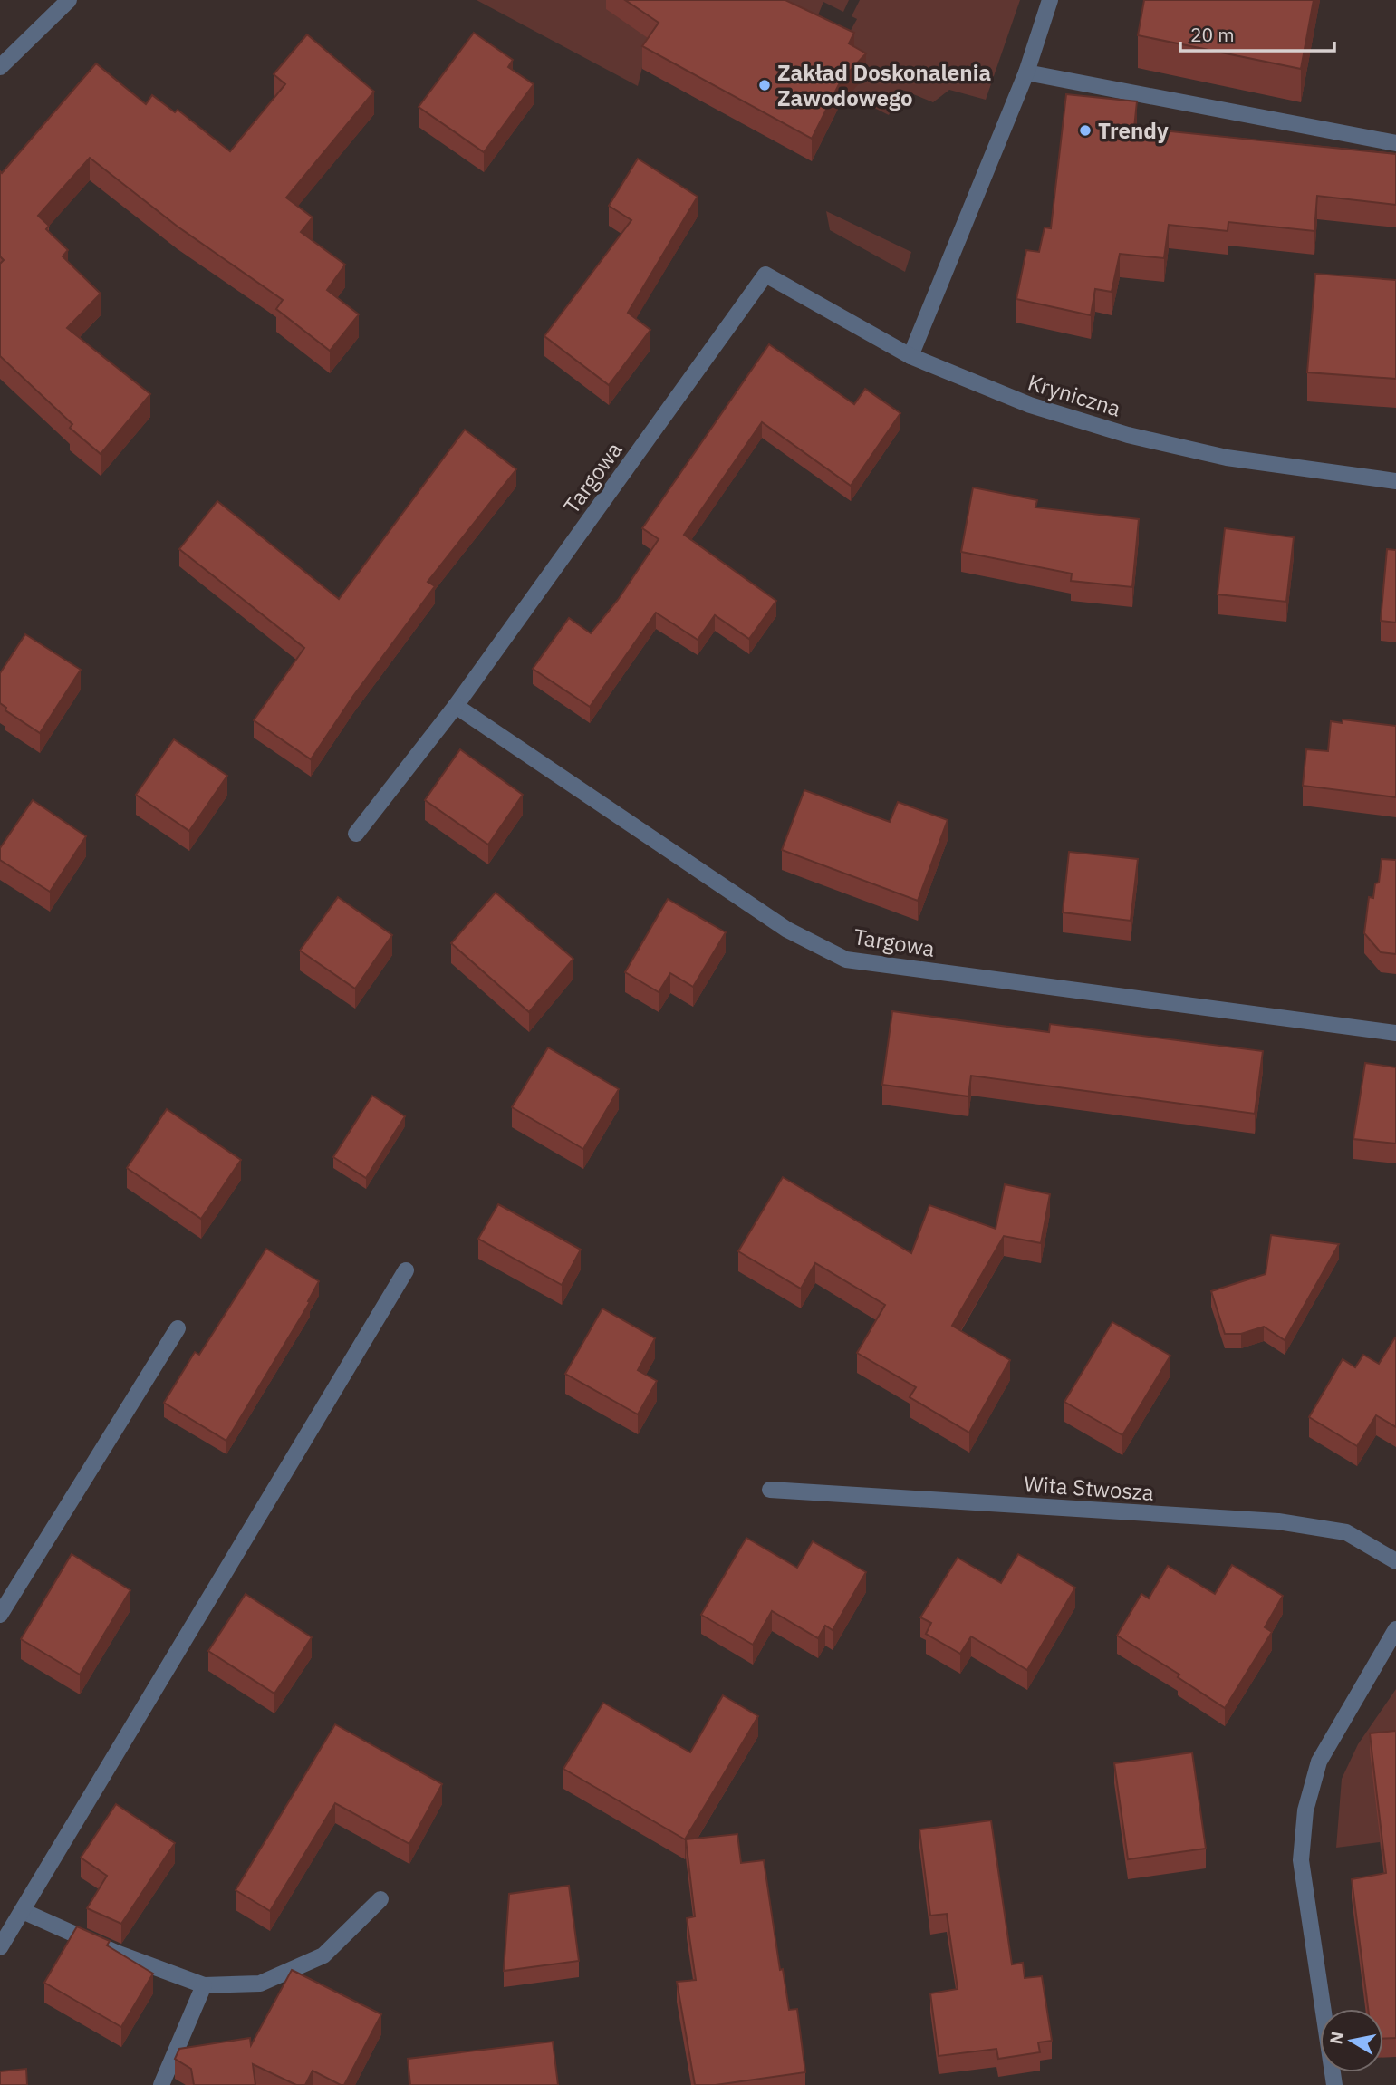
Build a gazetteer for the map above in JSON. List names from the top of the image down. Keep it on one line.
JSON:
{"streets":{"street":["Kryniczna","Targowa","Wita Stwosza"]},"crossings":[["Kryniczna","Targowa"]],"places":["Zakład Doskonalenia Zawodowego","Trendy"],"scale_bar":"20 m","north":"left"}
